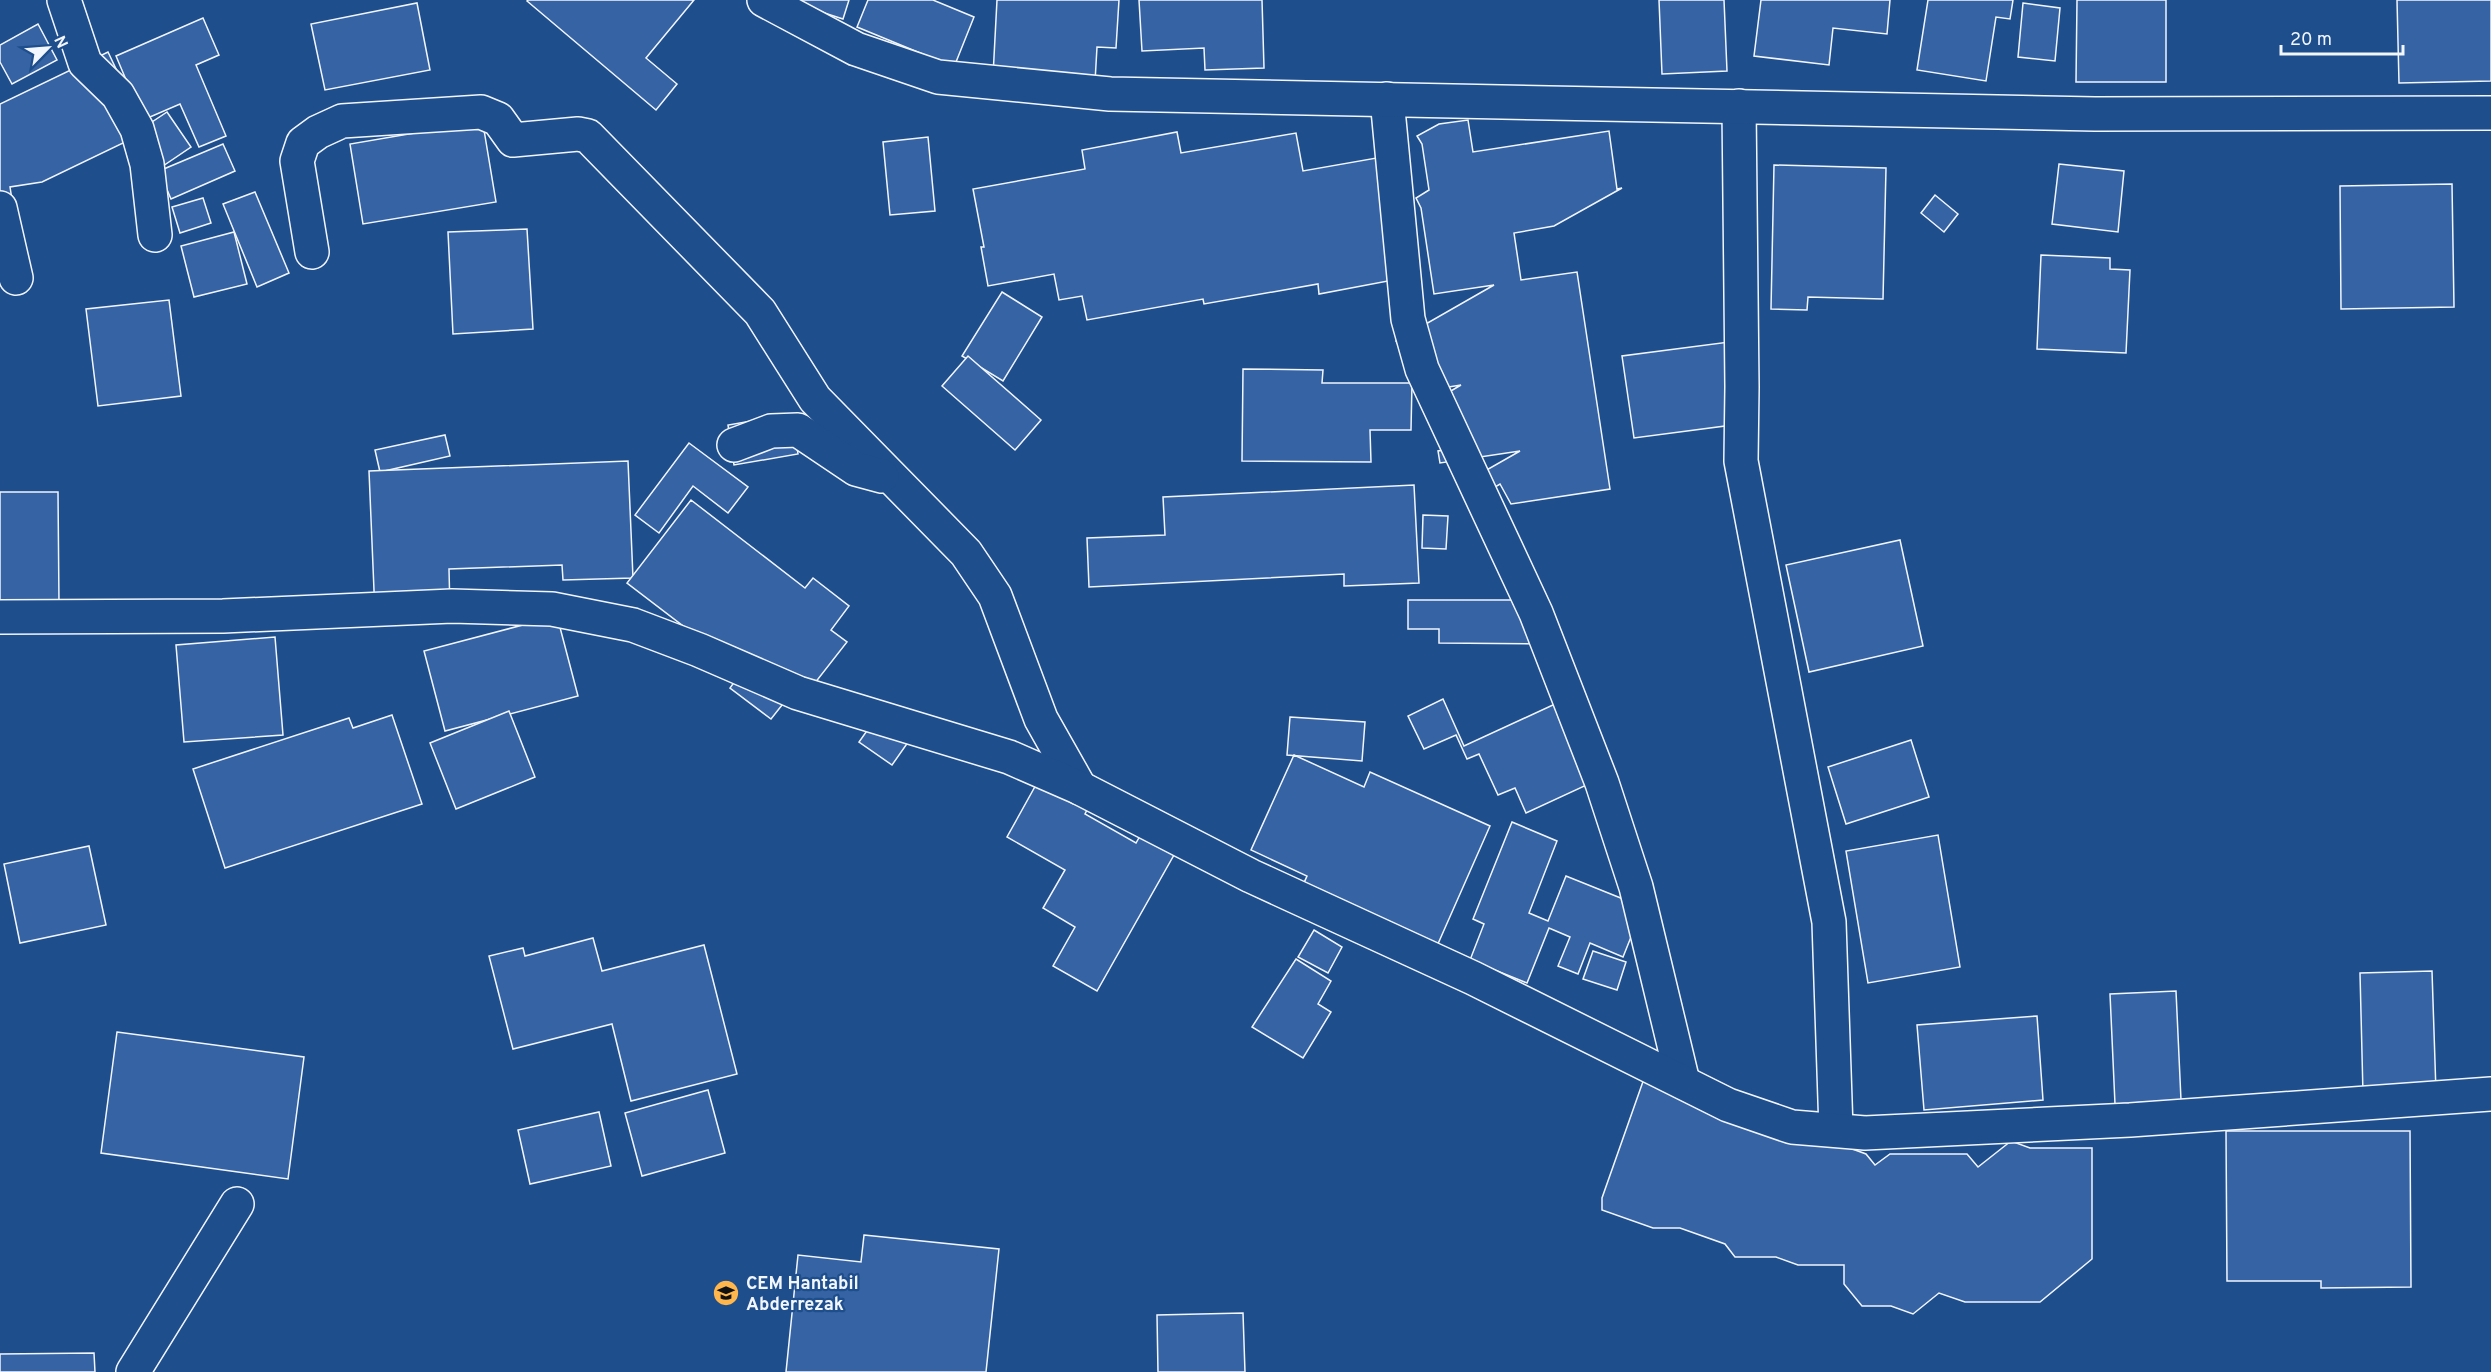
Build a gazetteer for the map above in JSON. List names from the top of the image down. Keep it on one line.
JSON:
{"places":{"school or university":["CEM Hantabil Abderrezak"]},"scale_bar":"20 m","north":"top right"}
